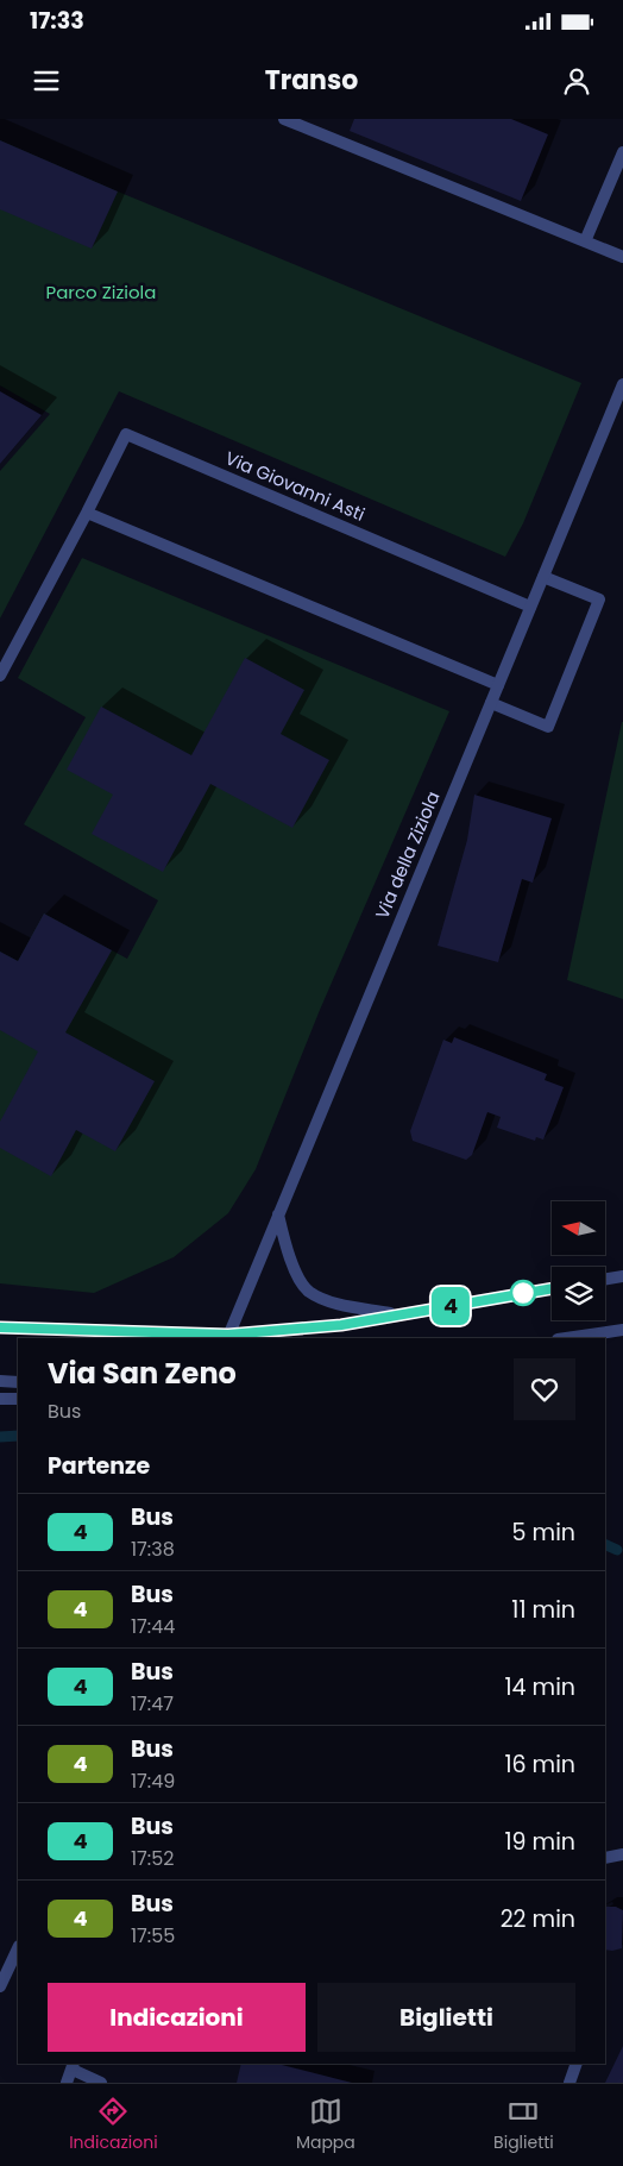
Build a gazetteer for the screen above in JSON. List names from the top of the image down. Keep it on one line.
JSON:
{"streets":{"street":["Via Giovanni Asti","Via della Ziziola"]},"crossings":[["Via Giovanni Asti","Via della Ziziola"]],"parks":["Parco Ziziola"],"lines":["bus line 4"],"north":"left","page":{"status":"17:33","header":"Transo","on_map":"4","heading":[["Via San Zeno","Bus"],"Partenze"],"list":[{"mark":"4","name":"Bus","note":"17:38","value":"5 min"},{"mark":"4","name":"Bus","note":"17:44","value":"11 min"},{"mark":"4","name":"Bus","note":"17:47","value":"14 min"},{"mark":"4","name":"Bus","note":"17:49","value":"16 min"},{"mark":"4","name":"Bus","note":"17:52","value":"19 min"},{"mark":"4","name":"Bus","note":"17:55","value":"22 min"}],"buttons":["Indicazioni","Biglietti"],"tabs":["Indicazioni","Mappa","Biglietti"]}}
